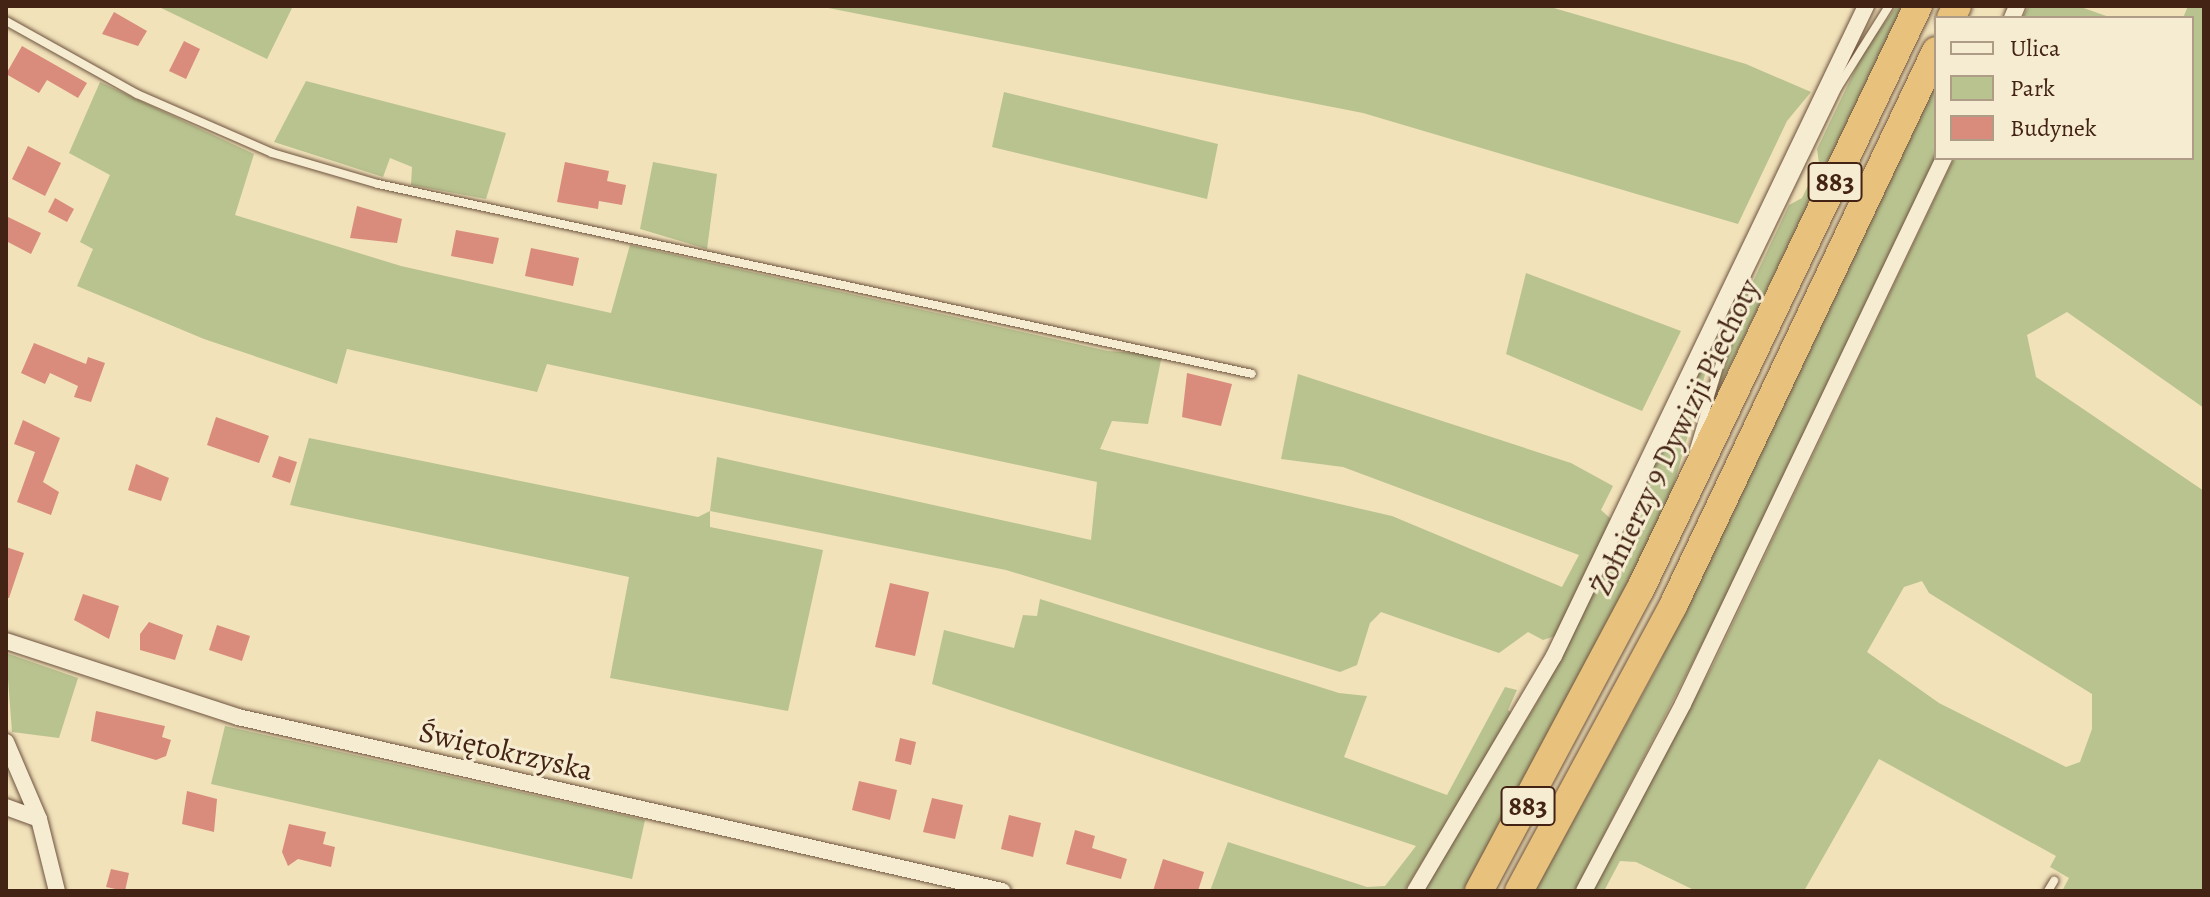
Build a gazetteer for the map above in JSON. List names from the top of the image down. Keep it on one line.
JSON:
{"streets":{"highway":["883","Żołnierzy 9 Dywizji Piechoty"],"street":["Świętokrzyska"]},"legend":["Ulica","Park","Budynek"]}
